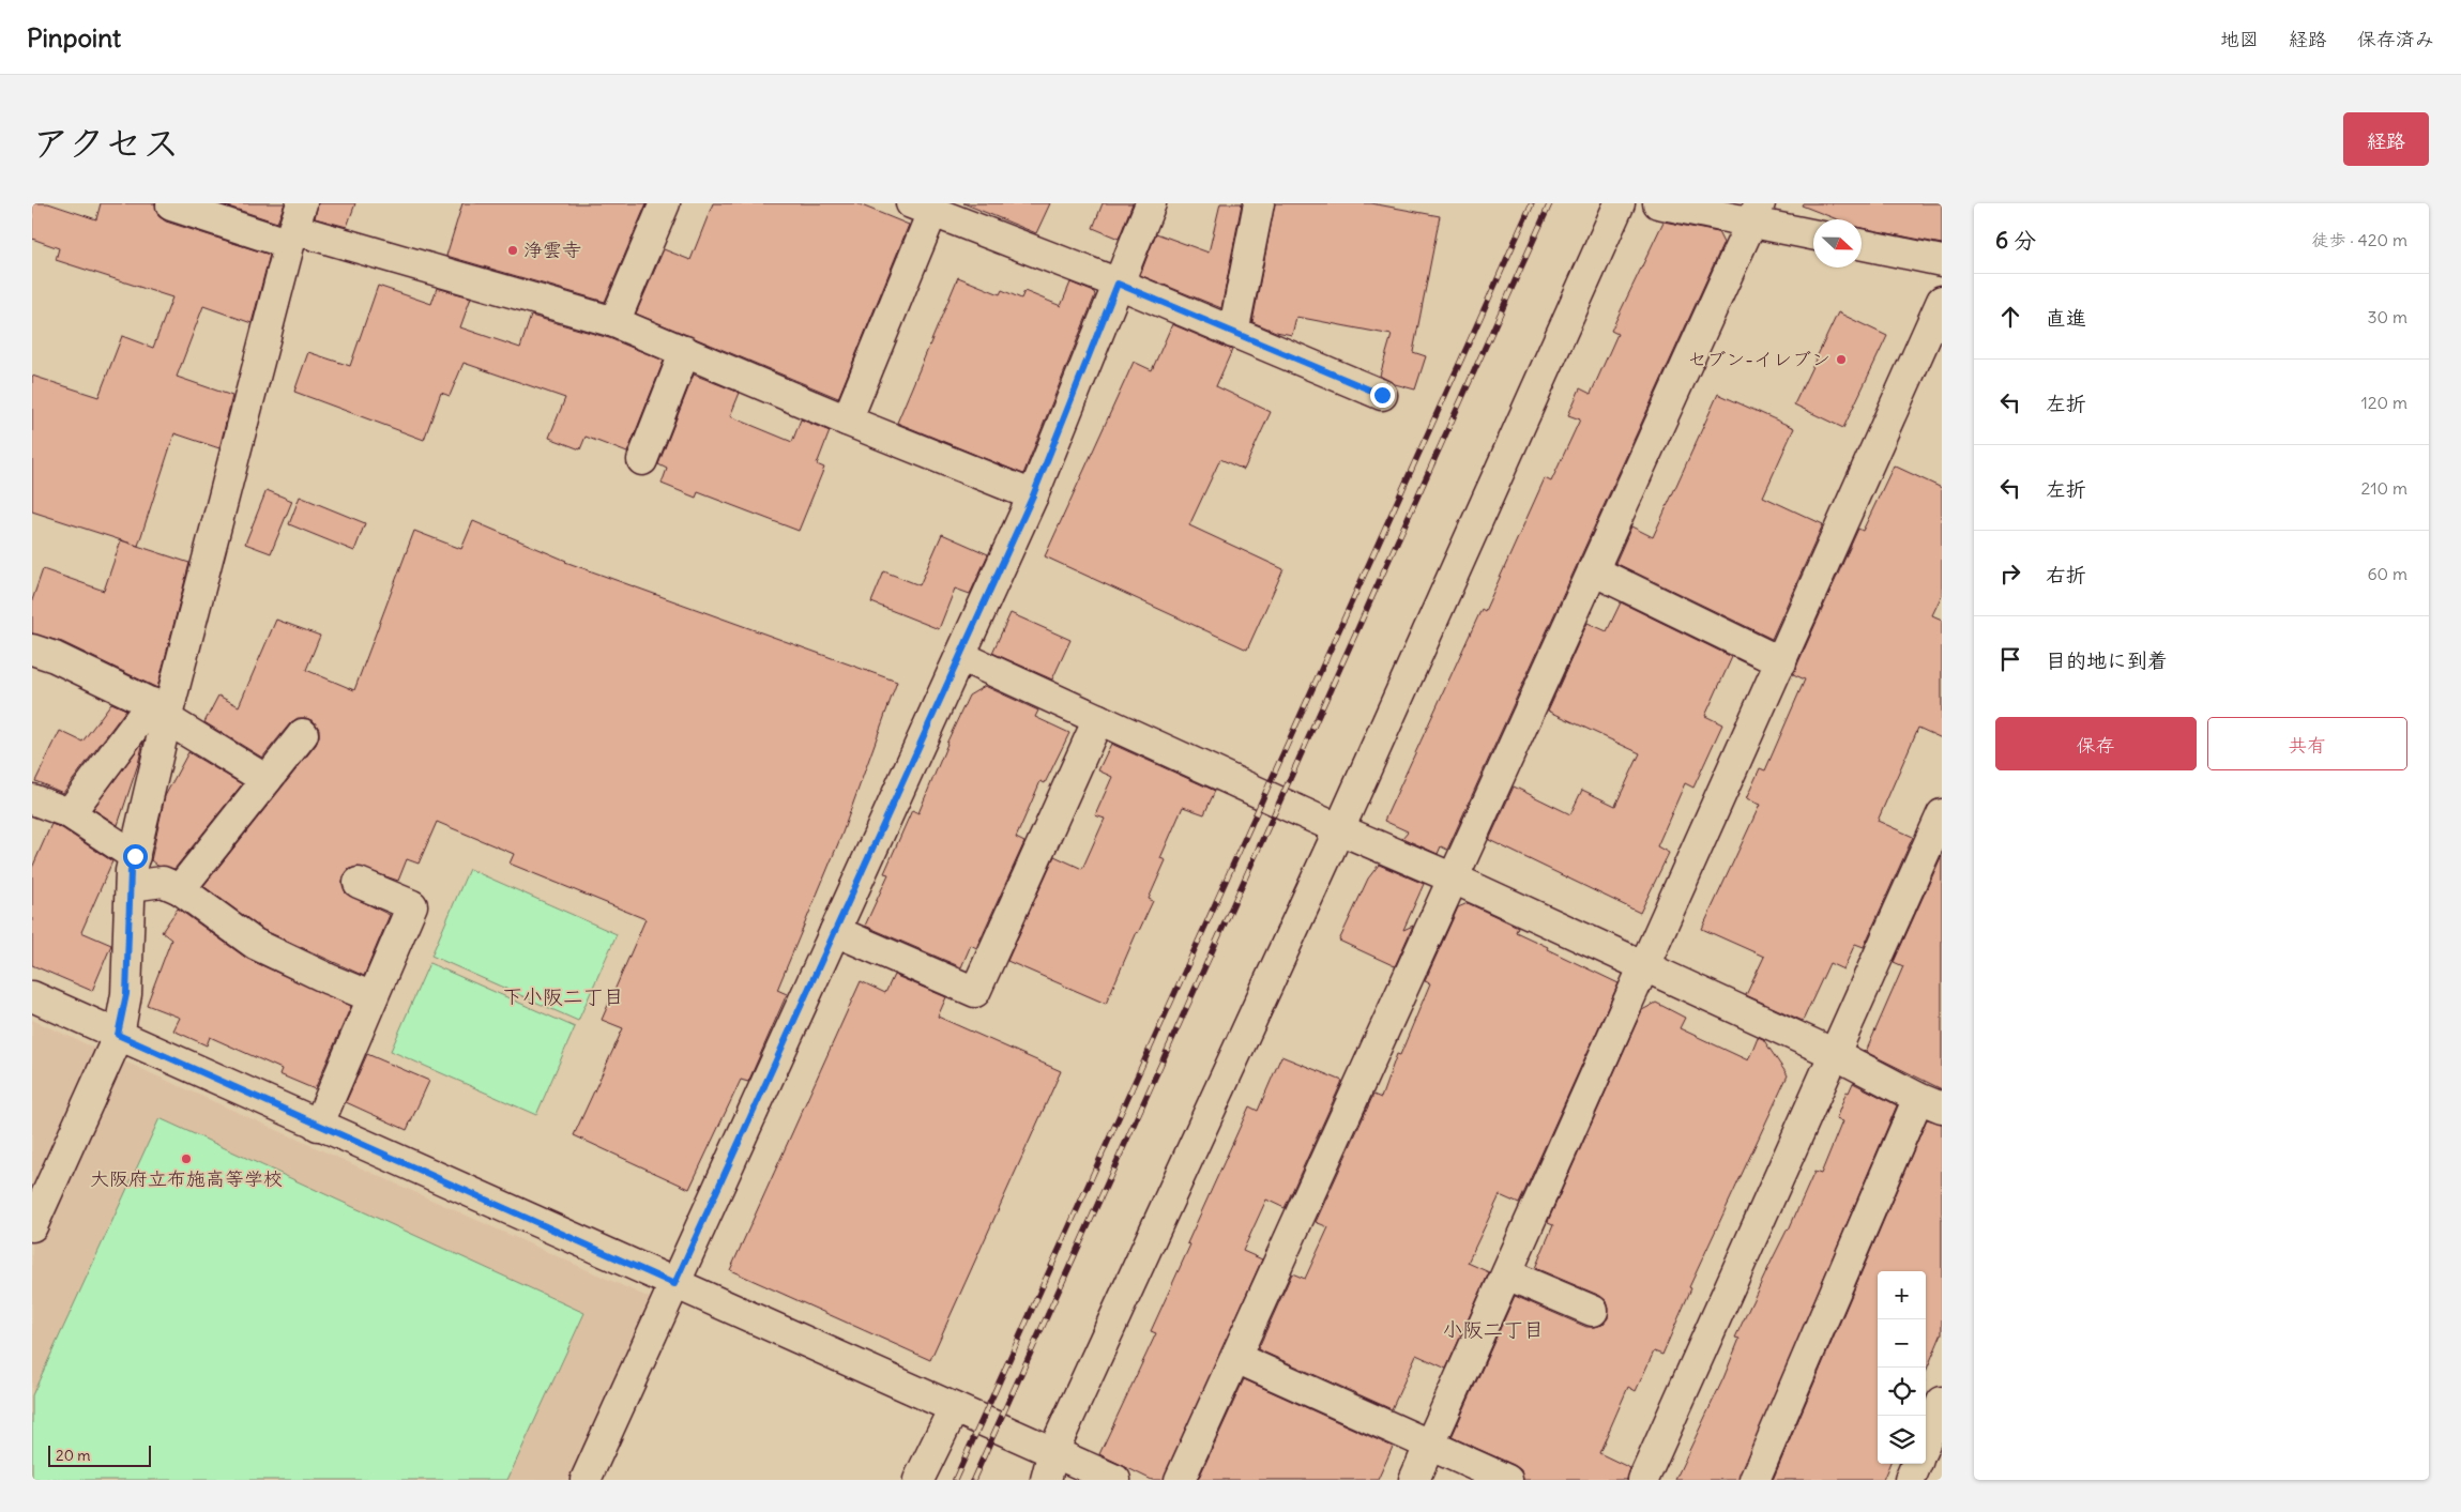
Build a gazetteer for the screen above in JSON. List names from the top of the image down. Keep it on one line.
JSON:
{"districts":["下小阪二丁目","小阪二丁目"],"places":["浄雲寺","セブン-イレブン","大阪府立布施高等学校"],"scale_bar":"20 m","north":"right","page":{"header":"Pinpoint","nav":["地図","経路","保存済み"],"title":"アクセス","buttons":["経路",["保存","共有"]],"heading":["6 分","徒歩 · 420 m"],"list":[["直進","30 m"],["左折","120 m"],["左折","210 m"],["右折","60 m"],"目的地に到着"],"map_buttons":["+","−"],"scale":"20 m"}}
